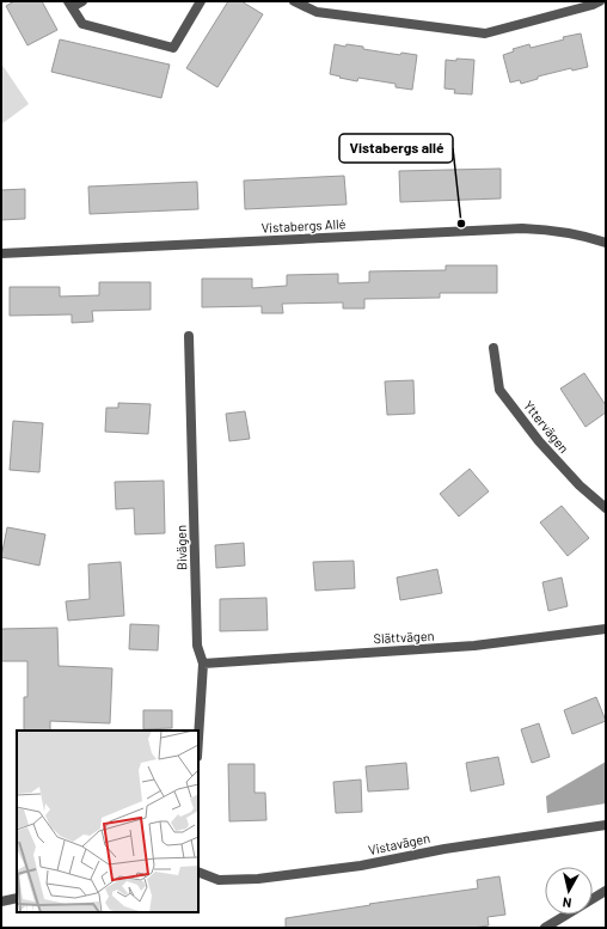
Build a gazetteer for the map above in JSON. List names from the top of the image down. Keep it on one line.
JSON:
{"streets":{"street":["Vistabergs Allé","Yttervägen","Bivägen","Slättvägen","Vistavägen"]},"crossings":[["Bivägen","Slättvägen"]],"places":["Vistabergs allé"],"north":"bottom"}
